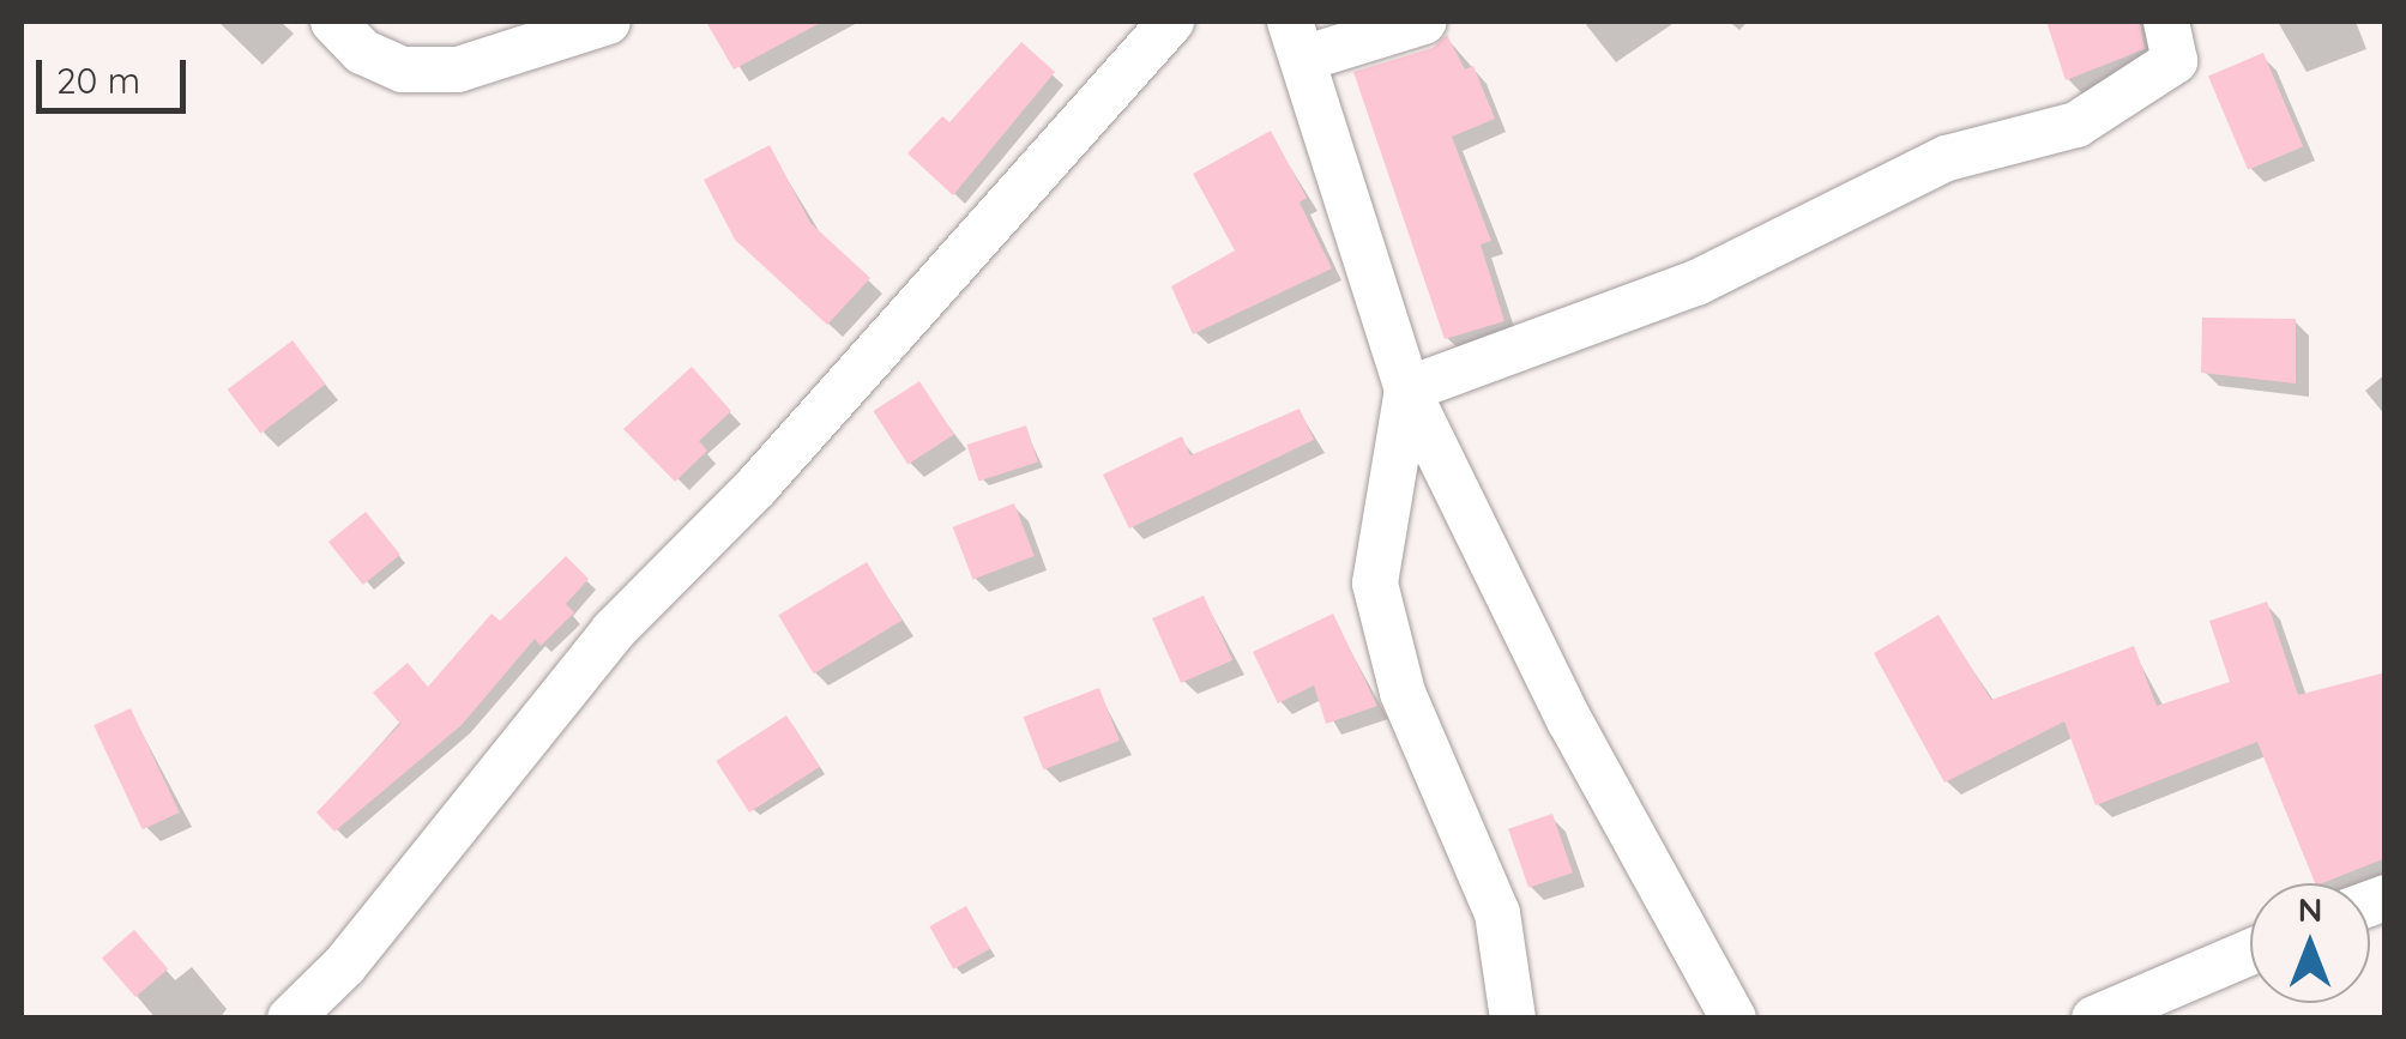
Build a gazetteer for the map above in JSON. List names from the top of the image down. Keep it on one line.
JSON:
{"scale_bar":"20 m","north":"top"}
